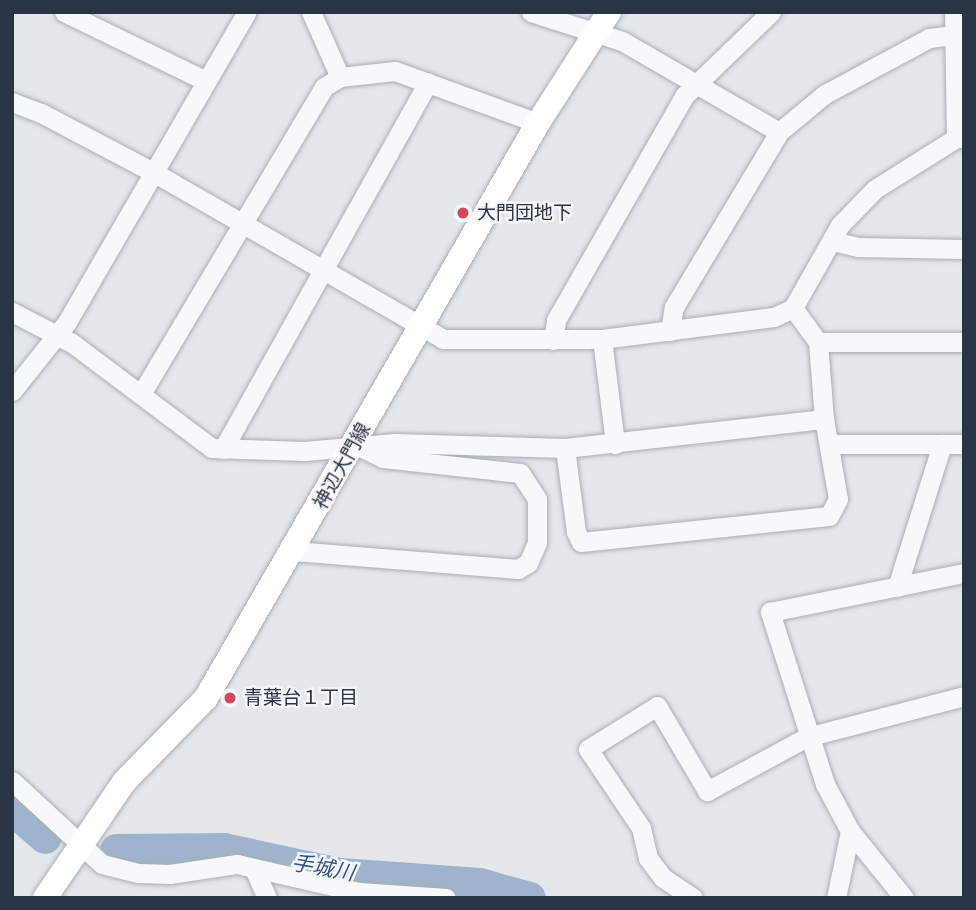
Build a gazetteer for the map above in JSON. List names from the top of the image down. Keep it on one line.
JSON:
{"streets":{"main road":["神辺大門線"]},"water":["手城川"],"places":["大門団地下","青葉台１丁目"]}
